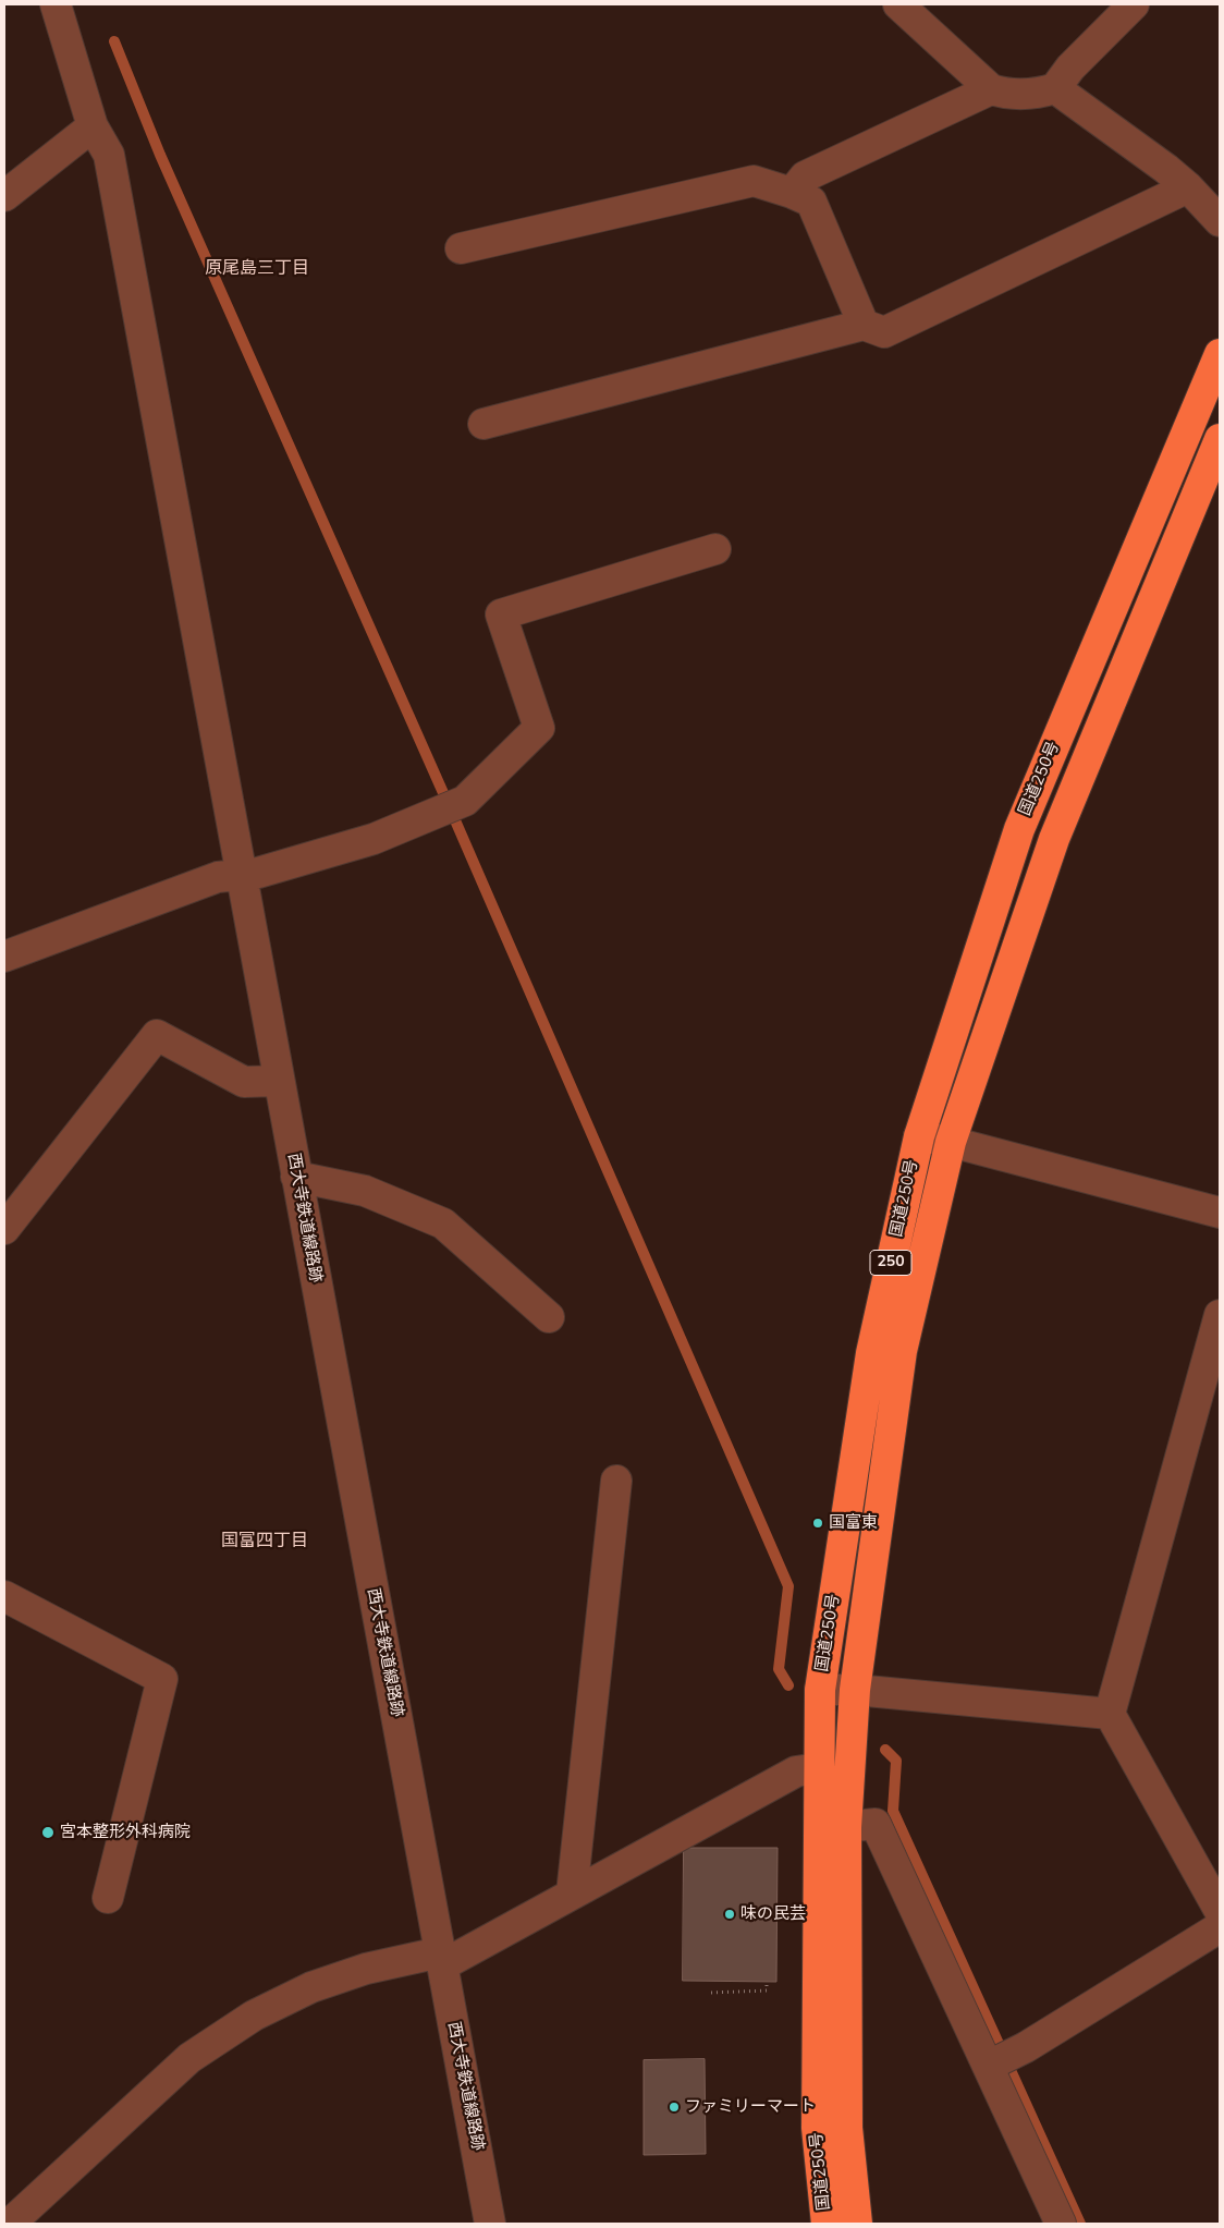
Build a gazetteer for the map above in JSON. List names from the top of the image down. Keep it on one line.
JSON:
{"streets":{"highway":["国道250号","250"],"street":["西大寺鉄道線路跡"]},"districts":["原尾島三丁目","国富四丁目"],"places":["国富東","宮本整形外科病院","味の民芸","ファミリーマート"]}
